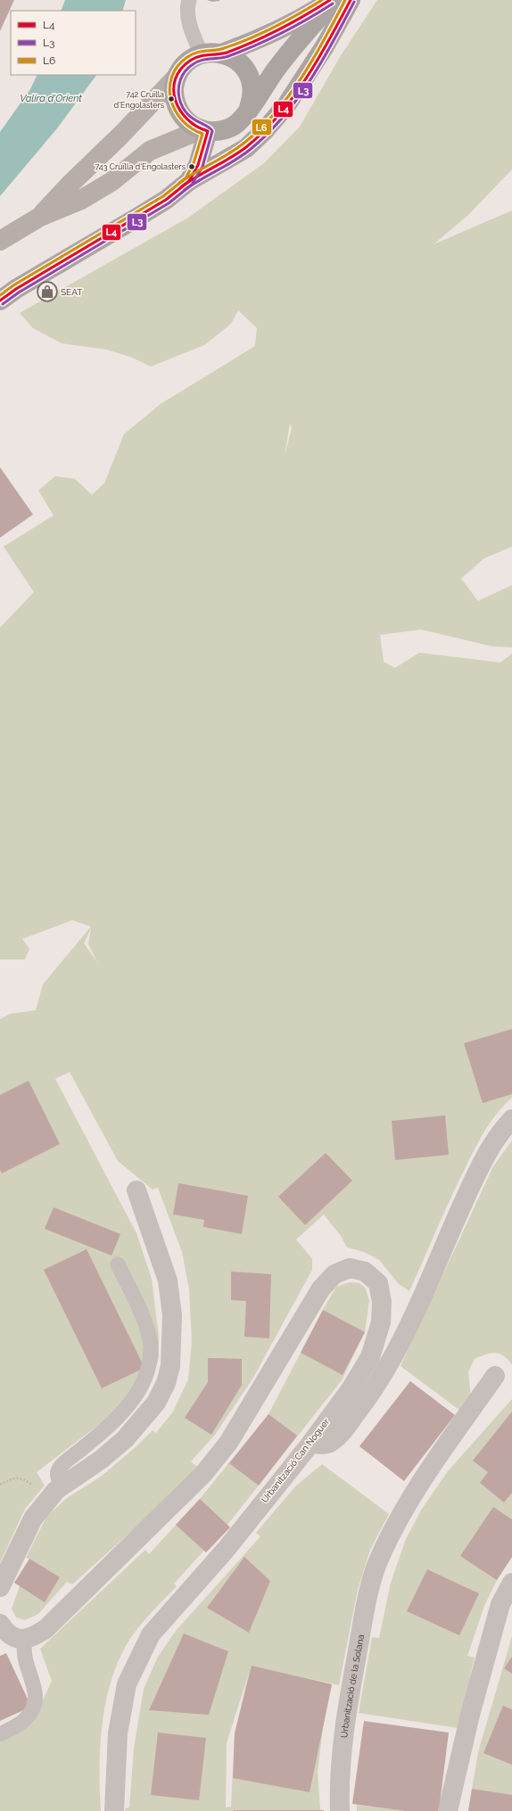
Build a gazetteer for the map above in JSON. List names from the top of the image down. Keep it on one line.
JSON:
{"streets":{"street":["Urbanització Can Noguer","Urbanització de la Solana"]},"water":["Valira d'Orient"],"places":{"other":["742 Cruïlla d'Engolasters","743 Cruïlla d'Engolasters"],"shop":["SEAT"]},"lines":["transit line L4","transit line L6","transit line L3"],"legend":["L4","L3","L6"]}
